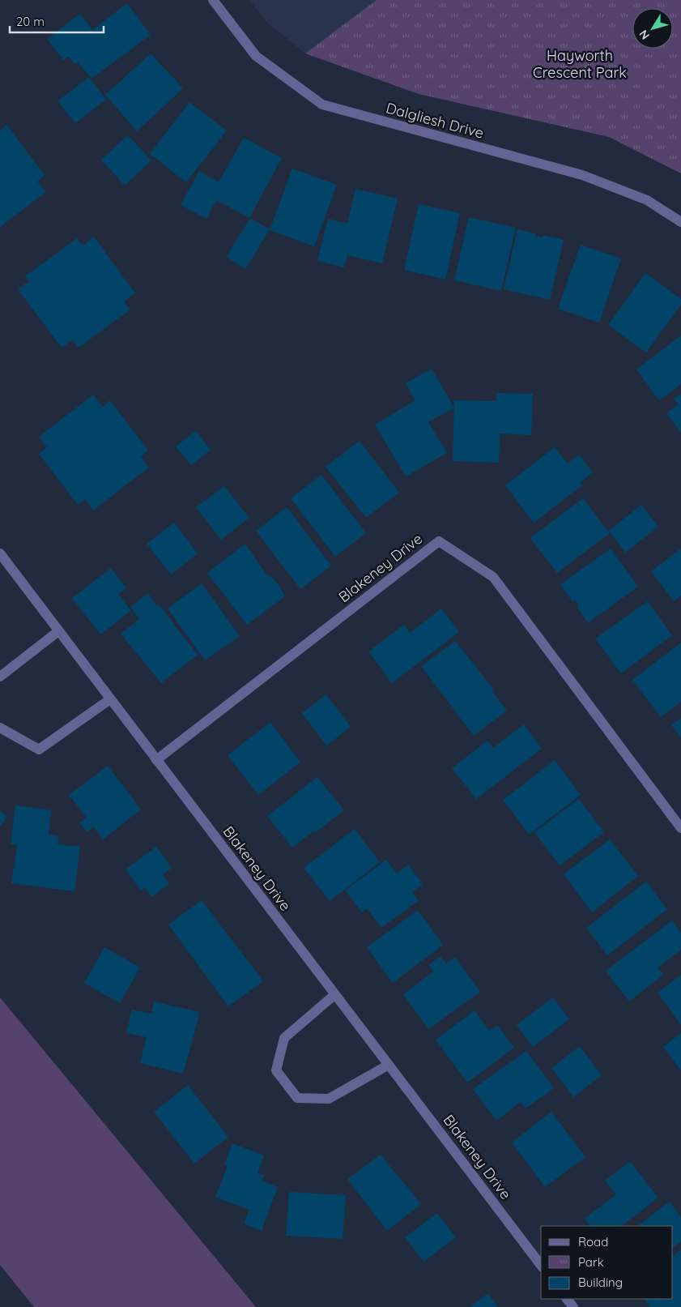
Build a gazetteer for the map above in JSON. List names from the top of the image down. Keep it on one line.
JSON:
{"streets":{"street":["Dalgliesh Drive","Blakeney Drive"]},"parks":["Hayworth Crescent Park"],"legend":["Road","Park","Building"],"scale_bar":"20 m","north":"bottom left"}
